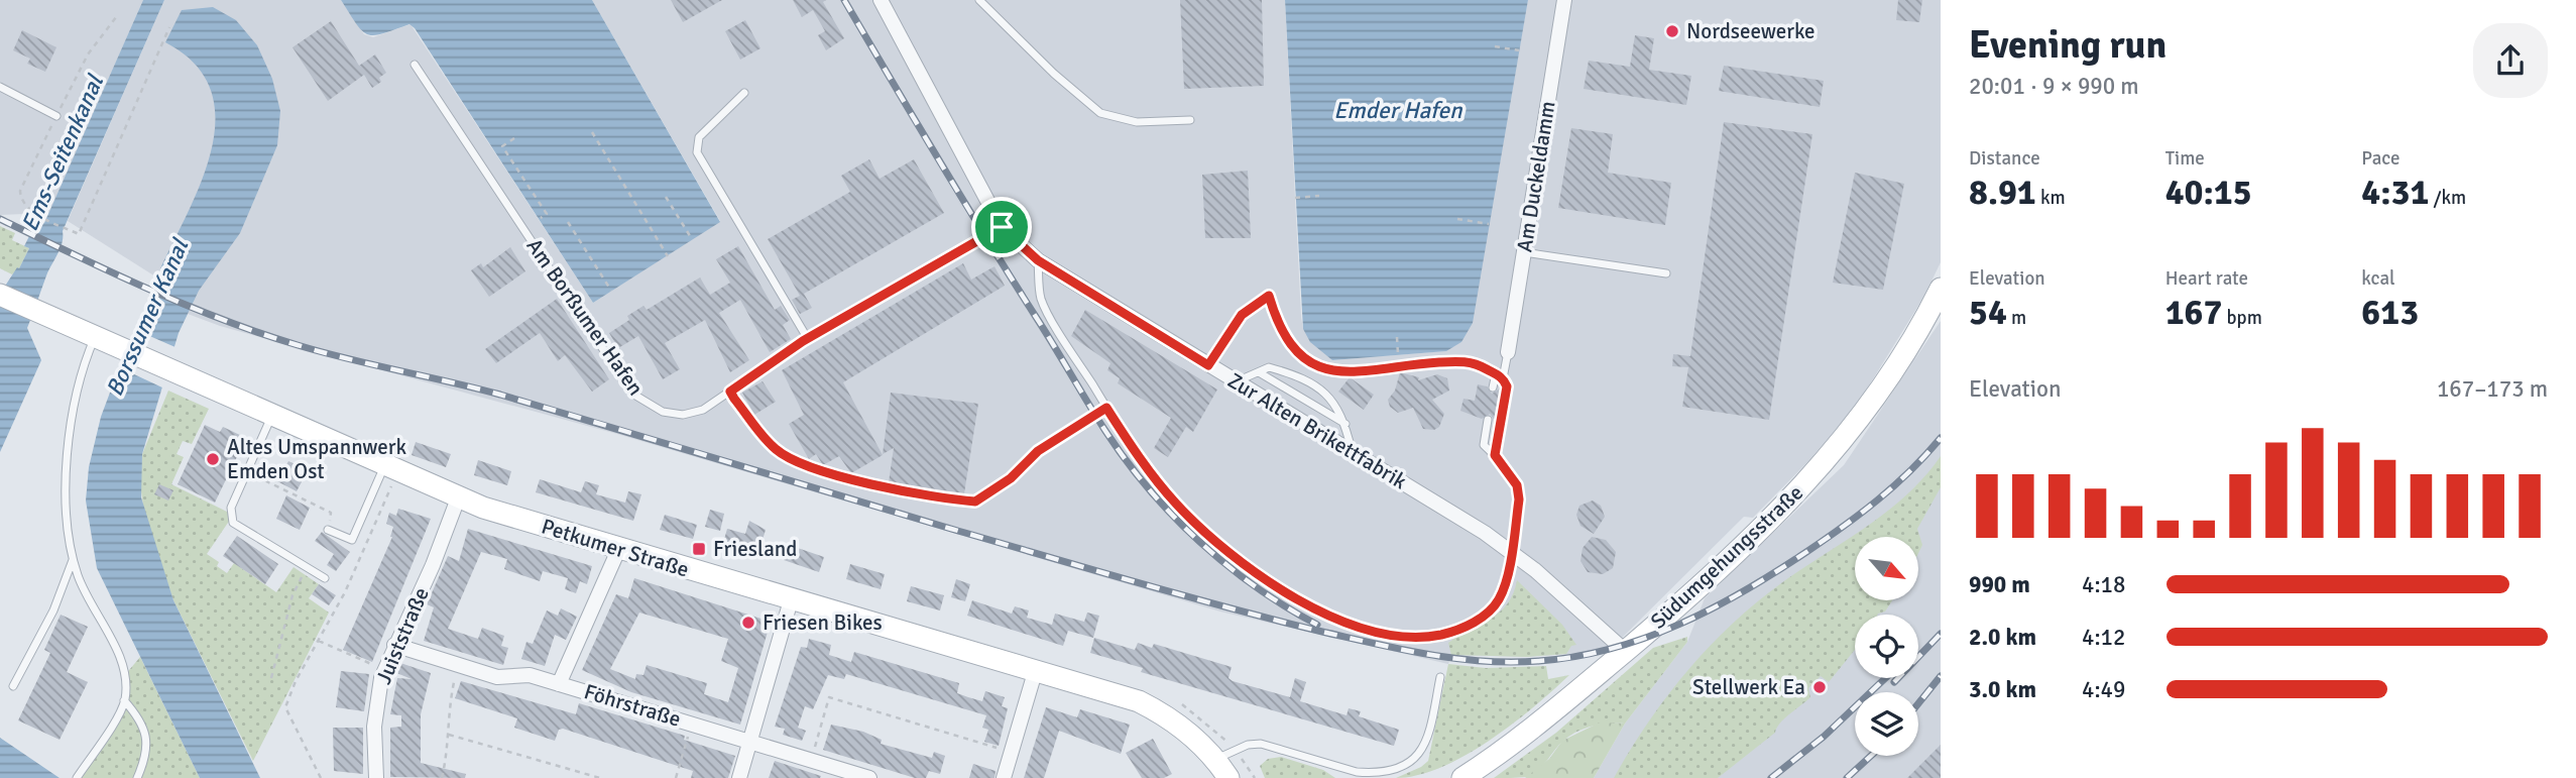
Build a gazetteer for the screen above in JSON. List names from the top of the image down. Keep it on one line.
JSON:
{"streets":{"main road":["Petkumer Straße","Südumgehungsstraße"],"street":["Am Duckeldamm","Zur Alten Brikettfabrik","Juiststraße","Föhrstraße"],"lane":["Am Borßumer Hafen"]},"crossings":[["Am Borßumer Hafen","Zur Alten Brikettfabrik"],["Zur Alten Brikettfabrik","Südumgehungsstraße"],["Petkumer Straße","Juiststraße"],["Juiststraße","Föhrstraße"]],"water":["Emder Hafen","Ems-Seitenkanal","Borssumer Kanal"],"places":{"other":["Nordseewerke","Altes Umspannwerk Emden Ost","Friesen Bikes","Stellwerk Ea"],"transit":["Friesland"]},"north":"bottom right","page":{"heading":["Evening run","20:01 · 9 × 990 m"],"stats":[["Distance","8.91 km"],["Time","40:15"],["Pace","4:31 /km"],["Elevation","54 m"],["Heart rate","167 bpm"],["kcal","613"]],"chart":["Elevation","167–173 m"],"list":[{"name":"990 m","note":"4:18"},{"name":"2.0 km","note":"4:12"},{"name":"3.0 km","note":"4:49"}]}}
